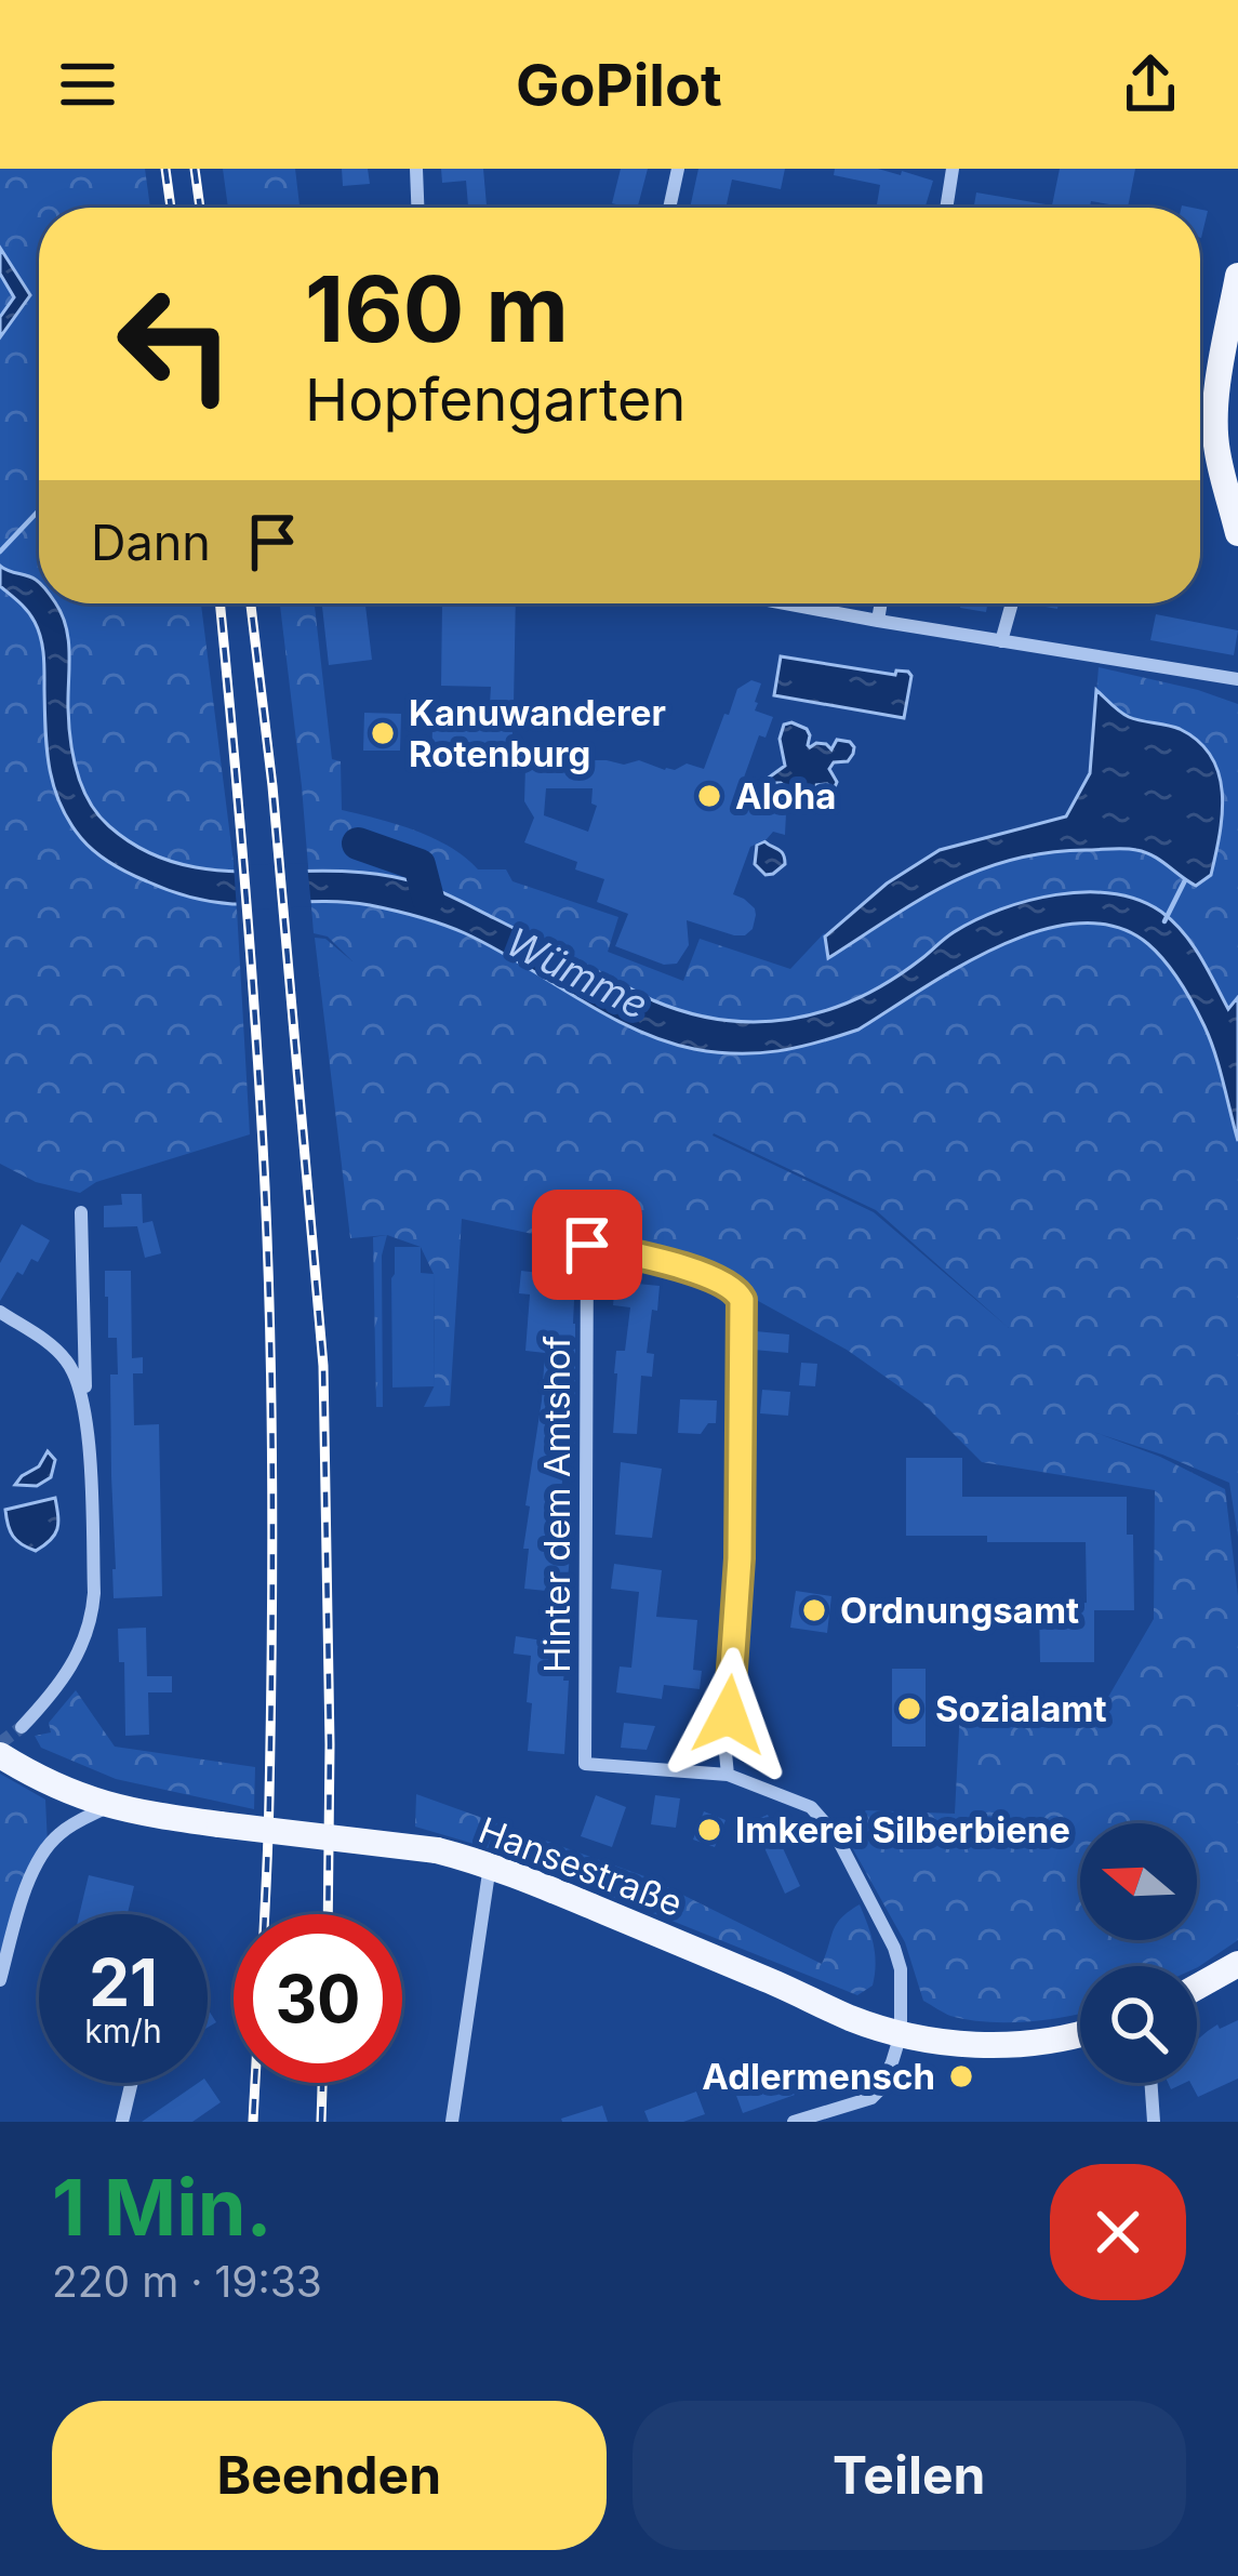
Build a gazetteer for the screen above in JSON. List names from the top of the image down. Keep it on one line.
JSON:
{"streets":{"main road":["Hansestraße"],"street":["Hinter dem Amtshof"]},"water":["Wümme"],"places":["Kanuwanderer Rotenburg","Aloha","Ordnungsamt","Sozialamt","Imkerei Silberbiene","Adlermensch"],"north":"left","page":{"header":"GoPilot","turn":["160 m","Hopfengarten"],"then":"Dann","speed":"21 km/h","limit":"30","heading":["1 Min.","220 m · 19:33"],"buttons":["Beenden","Teilen"]}}
